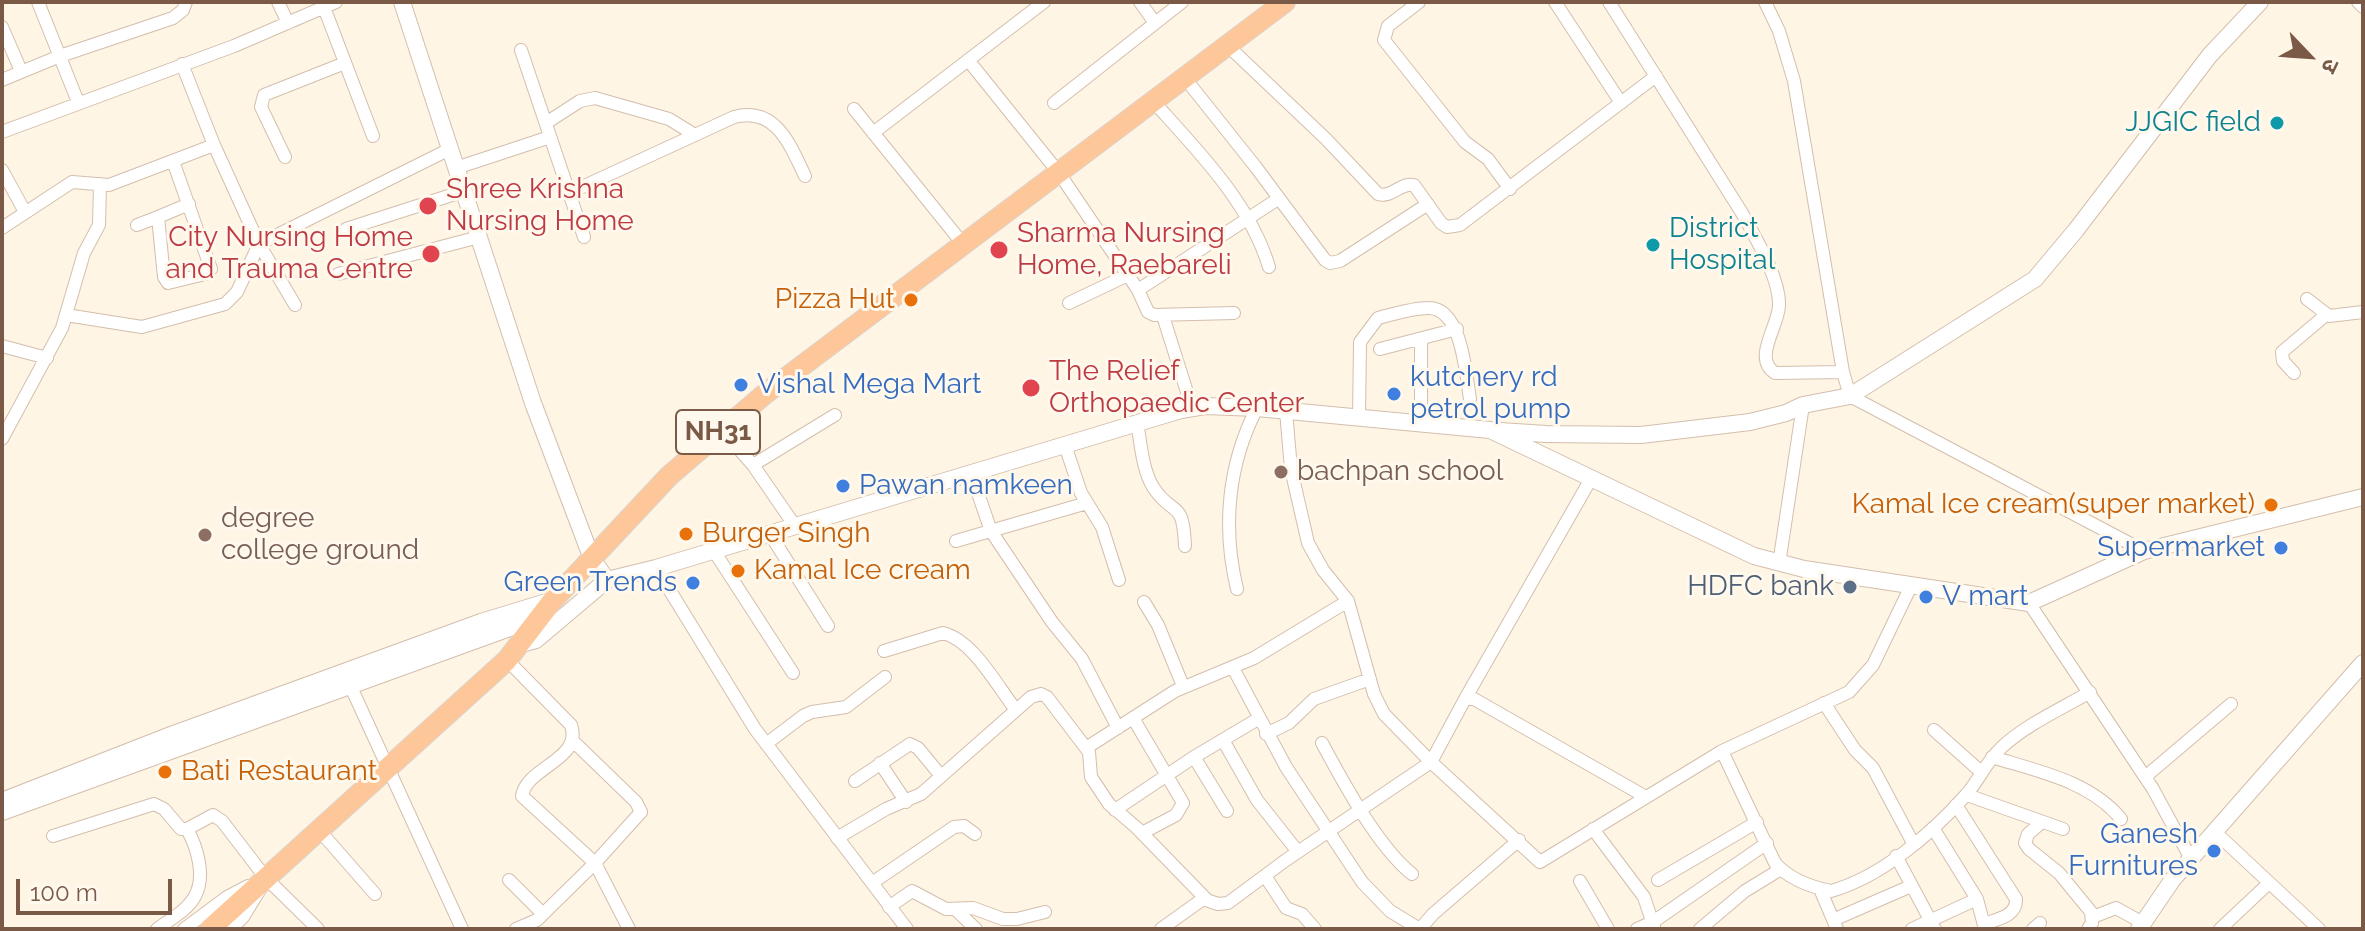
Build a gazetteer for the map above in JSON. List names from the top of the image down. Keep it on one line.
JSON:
{"streets":{"highway":["NH31"]},"places":["JJGIC field","Shree Krishna Nursing Home","District Hospital","Sharma Nursing Home, Raebareli","City Nursing Home and Trauma Centre","Pizza Hut","Vishal Mega Mart","The Relief Orthopaedic Center","kutchery rd petrol pump","bachpan school","Pawan namkeen","Kamal Ice cream(super market)","Burger Singh","degree college ground","Supermarket","Kamal Ice cream","Green Trends","HDFC bank","V mart","Bati Restaurant","Ganesh Furnitures"],"scale_bar":"100 m","north":"bottom right"}
